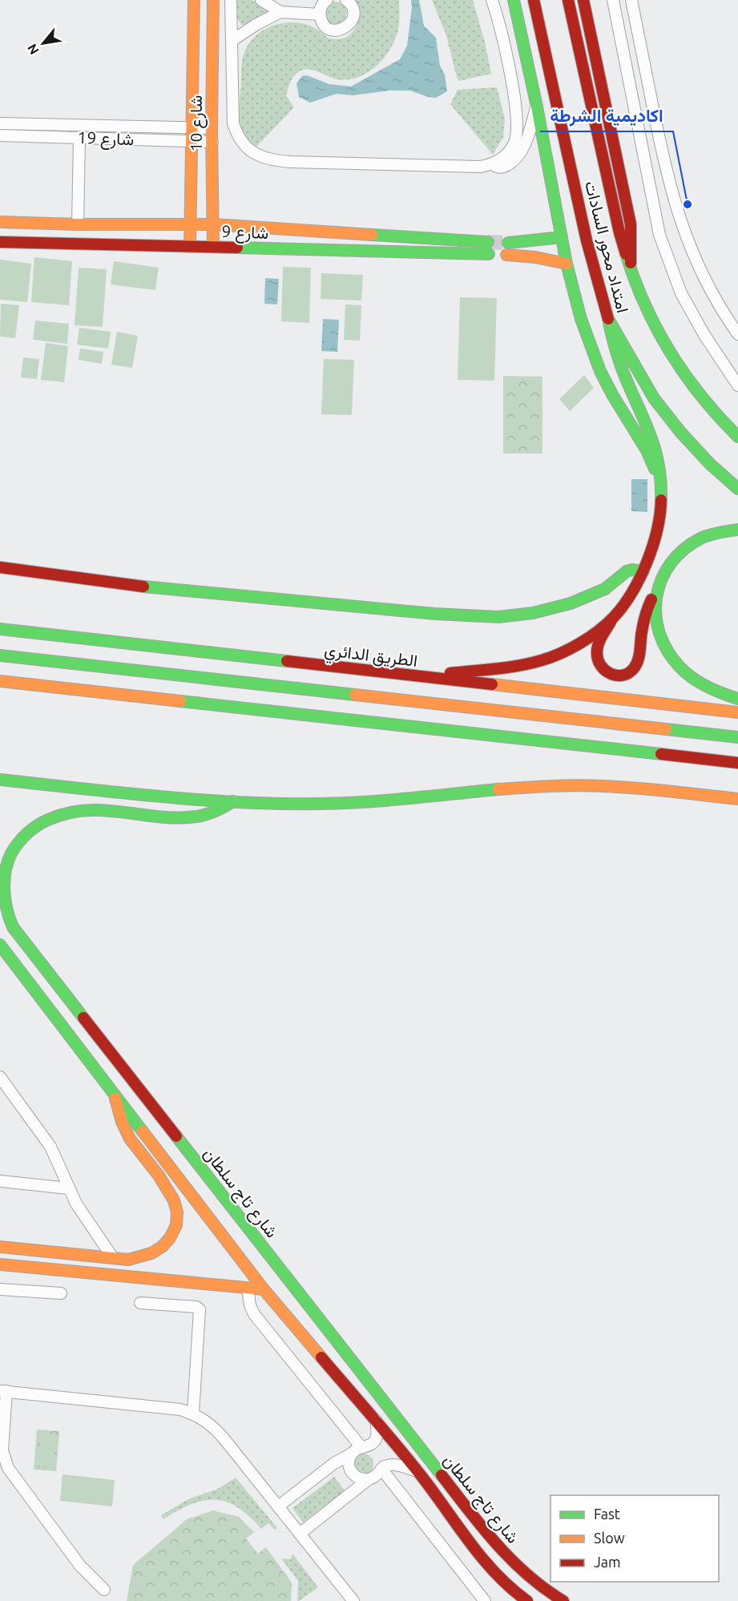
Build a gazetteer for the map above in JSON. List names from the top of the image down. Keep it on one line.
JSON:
{"streets":{"main road":["شارع 10","شارع 9","امتداد محور السادات","الطريق الدائري","شارع تاج سلطان"],"street":["شارع 19"]},"crossings":[["شارع 10","شارع 19"],["شارع 10","شارع 9"]],"places":["اكاديمية الشرطة"],"legend":["Fast","Slow","Jam"],"north":"bottom left"}
